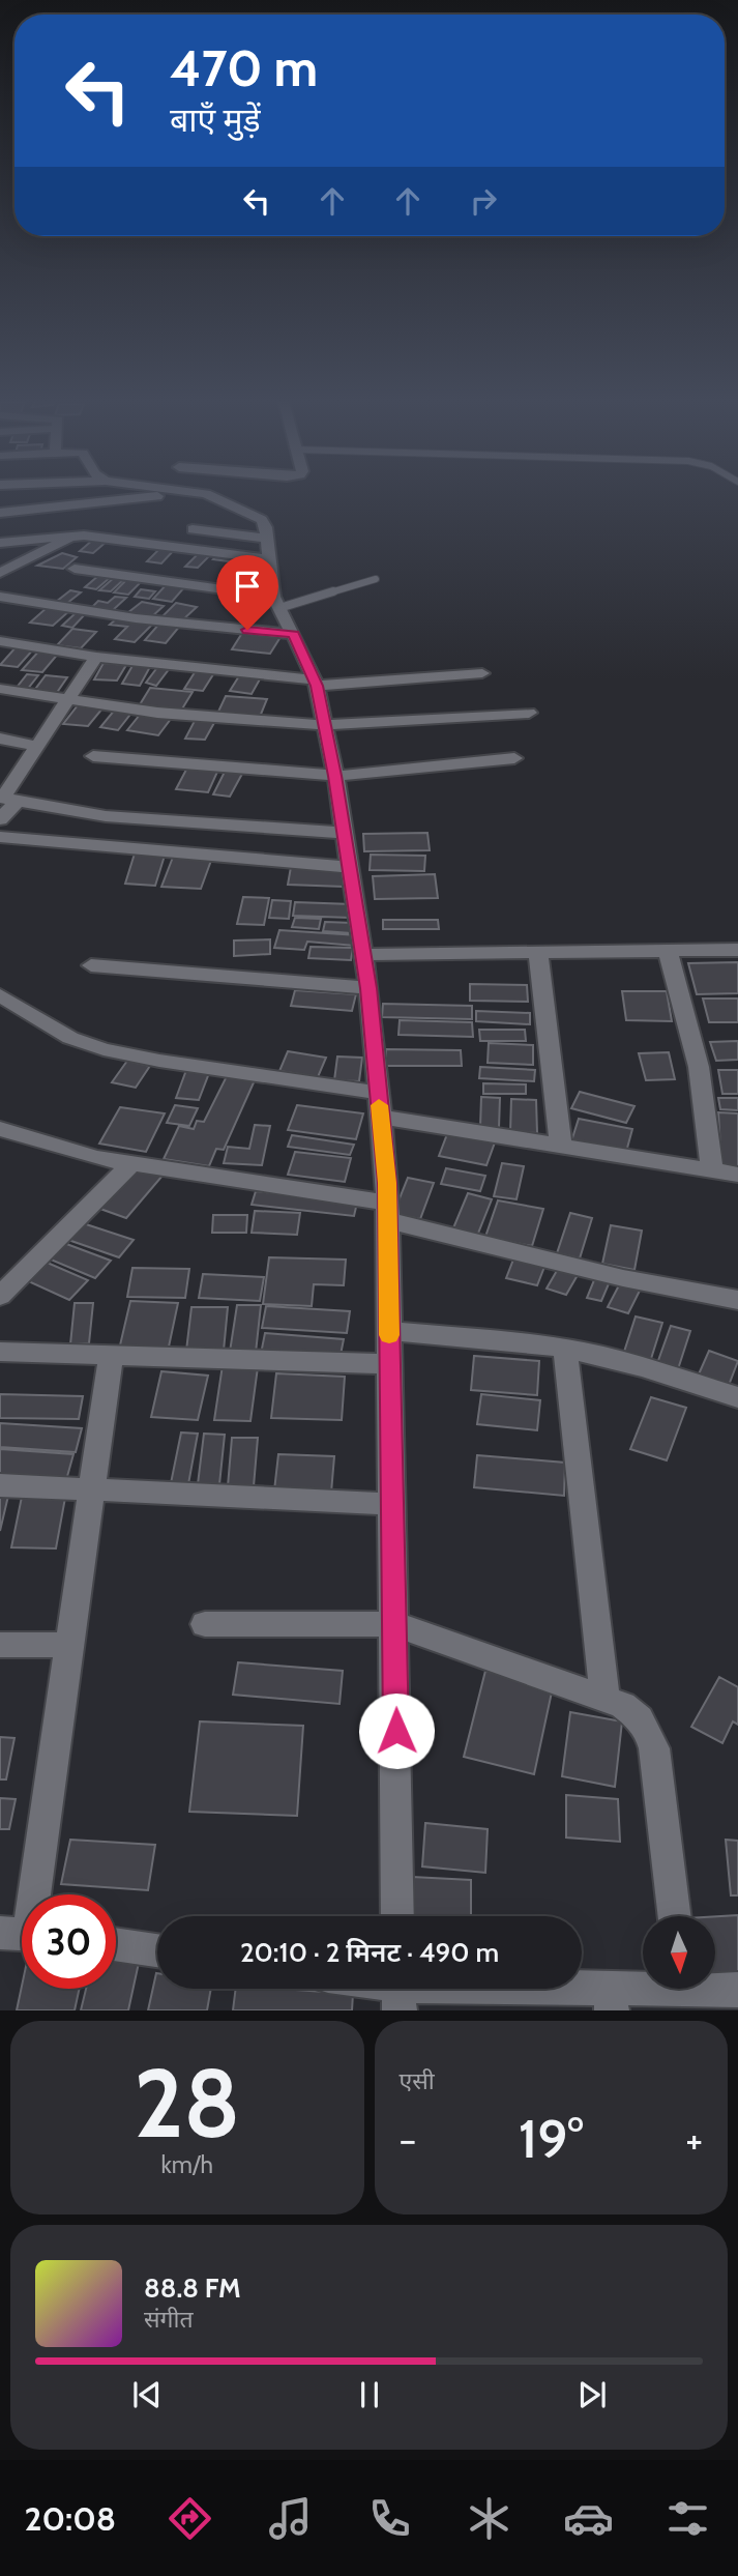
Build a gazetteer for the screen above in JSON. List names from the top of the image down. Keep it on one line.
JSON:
{"north":"bottom","page":{"turn":["470 m","बाएँ मुड़ें"],"limit":"30","trip":"20:10 · 2 मिनट · 490 m","tile":[["28","km/h"],"एसी"],"heat":["−","19°","+"],"song":["88.8 FM","संगीत"],"tabs":"20:08"}}
